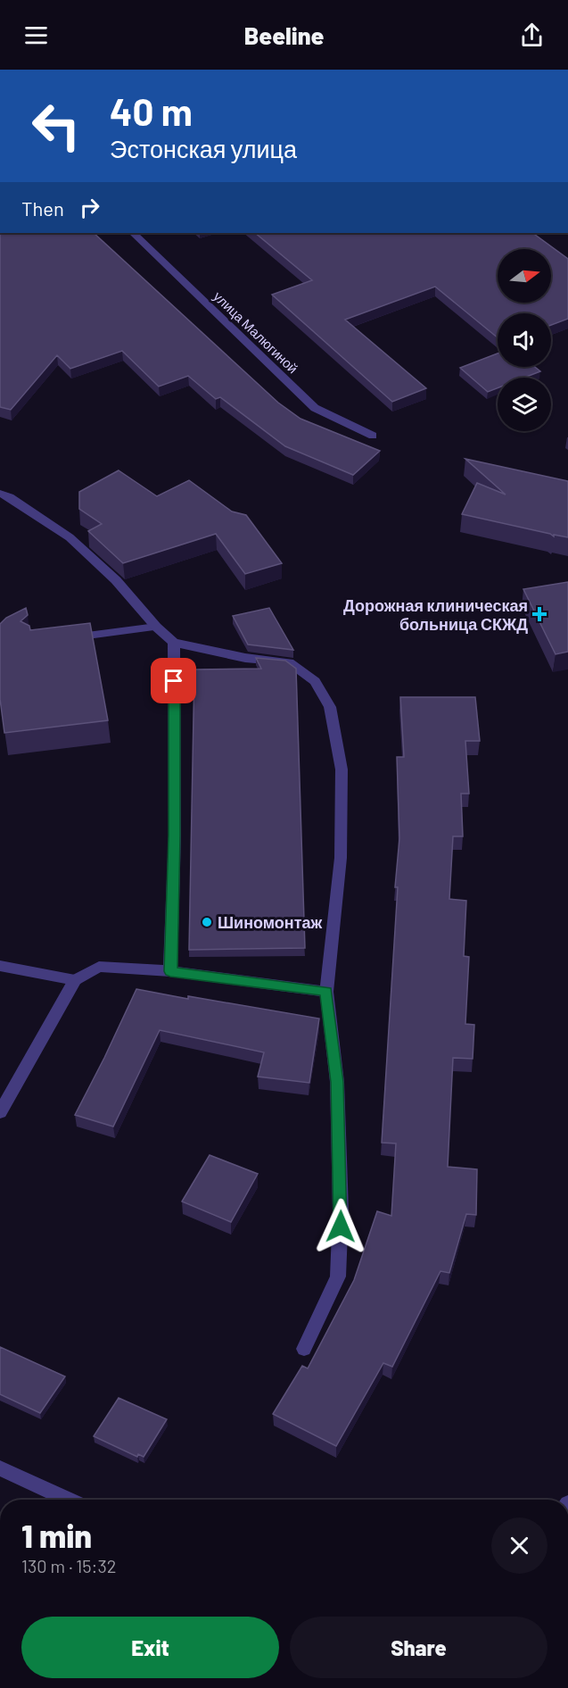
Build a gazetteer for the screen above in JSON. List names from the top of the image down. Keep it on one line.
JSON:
{"streets":{"street":["улица Малюгиной"]},"places":{"health":["Дорожная клиническая больница СКЖД"],"other":["Шиномонтаж"]},"north":"right","page":{"header":"Beeline","turn":["40 m","Эстонская улица"],"then":"Then","heading":["1 min","130 m · 15:32"],"buttons":["Exit","Share"]}}
